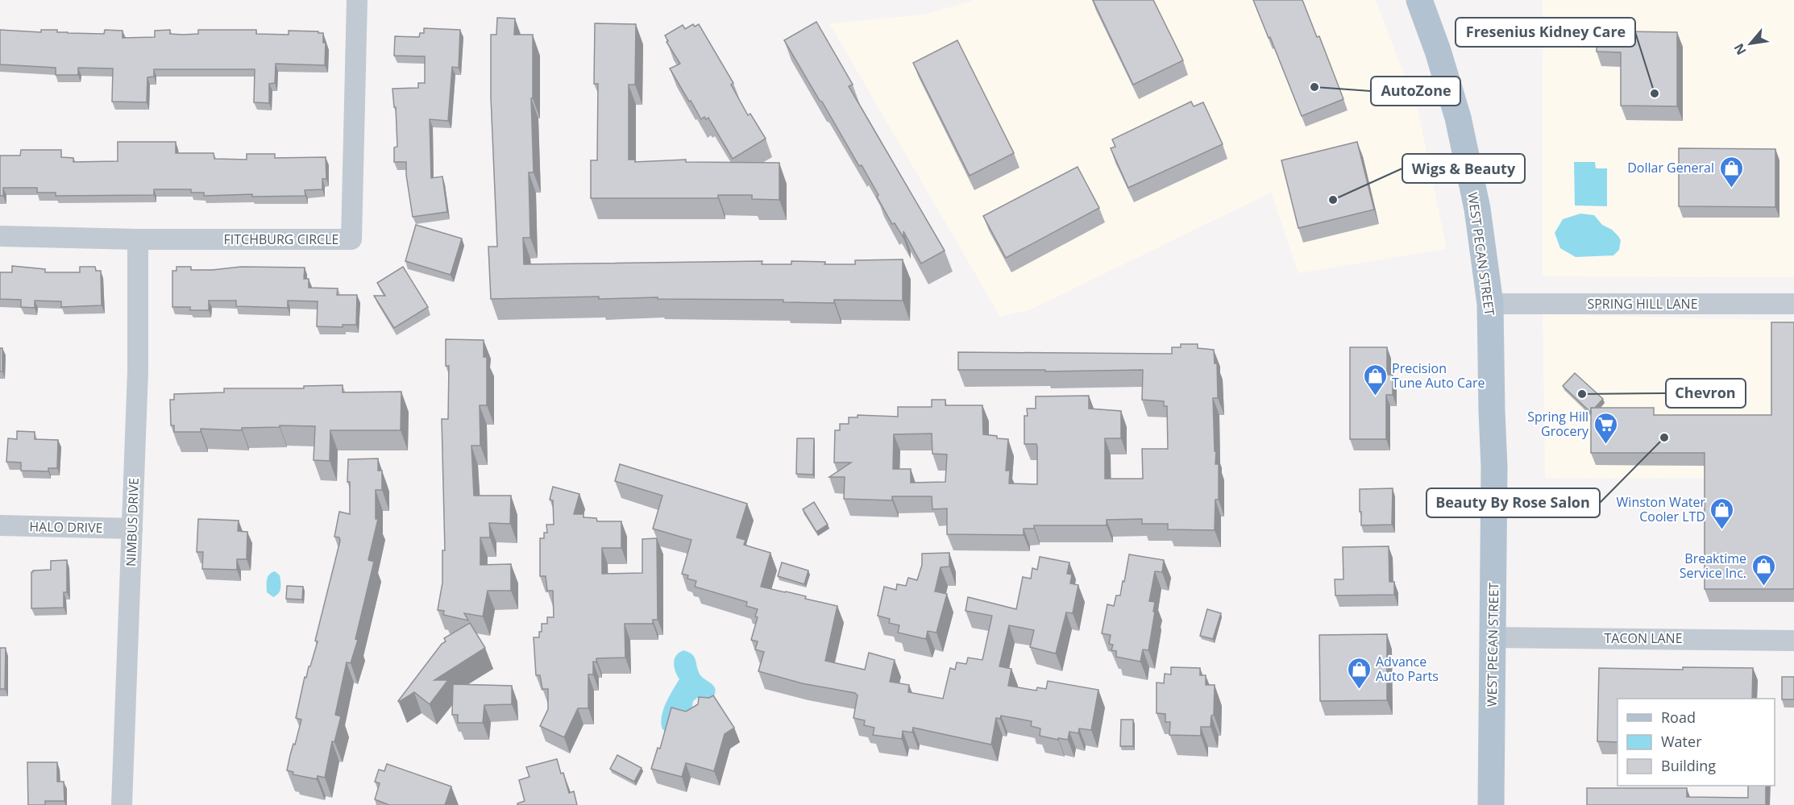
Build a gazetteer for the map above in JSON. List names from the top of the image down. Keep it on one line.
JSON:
{"streets":{"main road":["WEST PECAN STREET"],"street":["FITCHBURG CIRCLE","SPRING HILL LANE","NIMBUS DRIVE","HALO DRIVE","TACON LANE"]},"crossings":[["FITCHBURG CIRCLE","NIMBUS DRIVE"],["WEST PECAN STREET","SPRING HILL LANE"],["WEST PECAN STREET","TACON LANE"],["NIMBUS DRIVE","HALO DRIVE"]],"places":{"other":["AutoZone","Fresenius Kidney Care","Wigs & Beauty","Chevron","Beauty By Rose Salon"],"shop":["Dollar General","Precision Tune Auto Care","Winston Water Cooler LTD","Breaktime Service Inc.","Advance Auto Parts"],"supermarket":["Spring Hill Grocery"]},"legend":["Road","Water","Building"],"north":"bottom left"}
